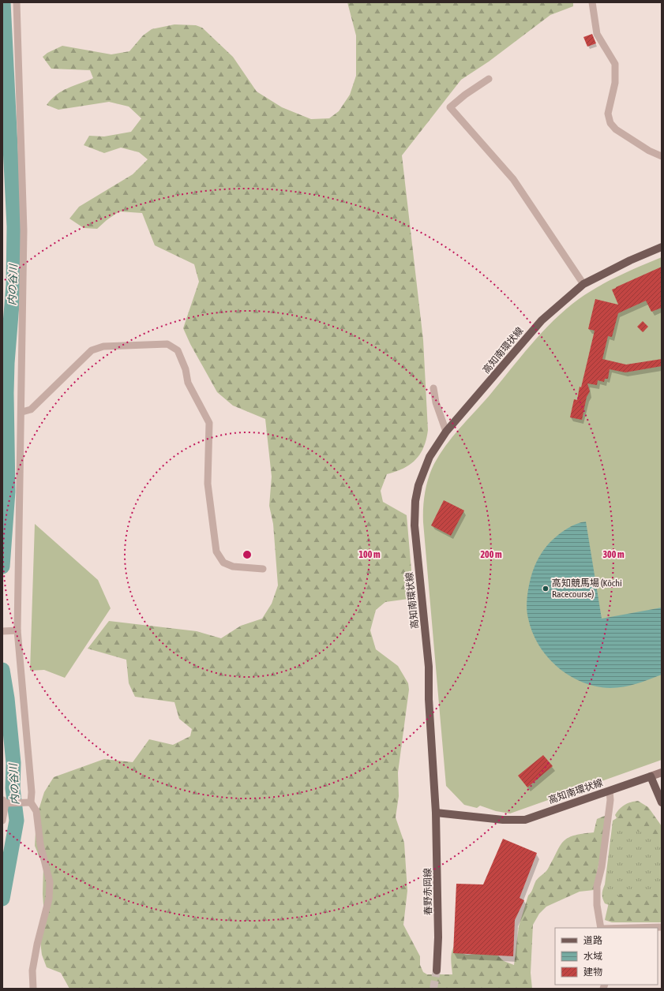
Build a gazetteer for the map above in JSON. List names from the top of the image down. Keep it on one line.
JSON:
{"streets":{"main road":["高知南環状線","春野赤岡線"]},"crossings":[["高知南環状線","春野赤岡線"]],"water":["内の谷川"],"places":["高知競馬場 (Kōchi Racecourse)"],"legend":["道路","水域","建物"],"rings":["100 m","200 m","300 m"]}
